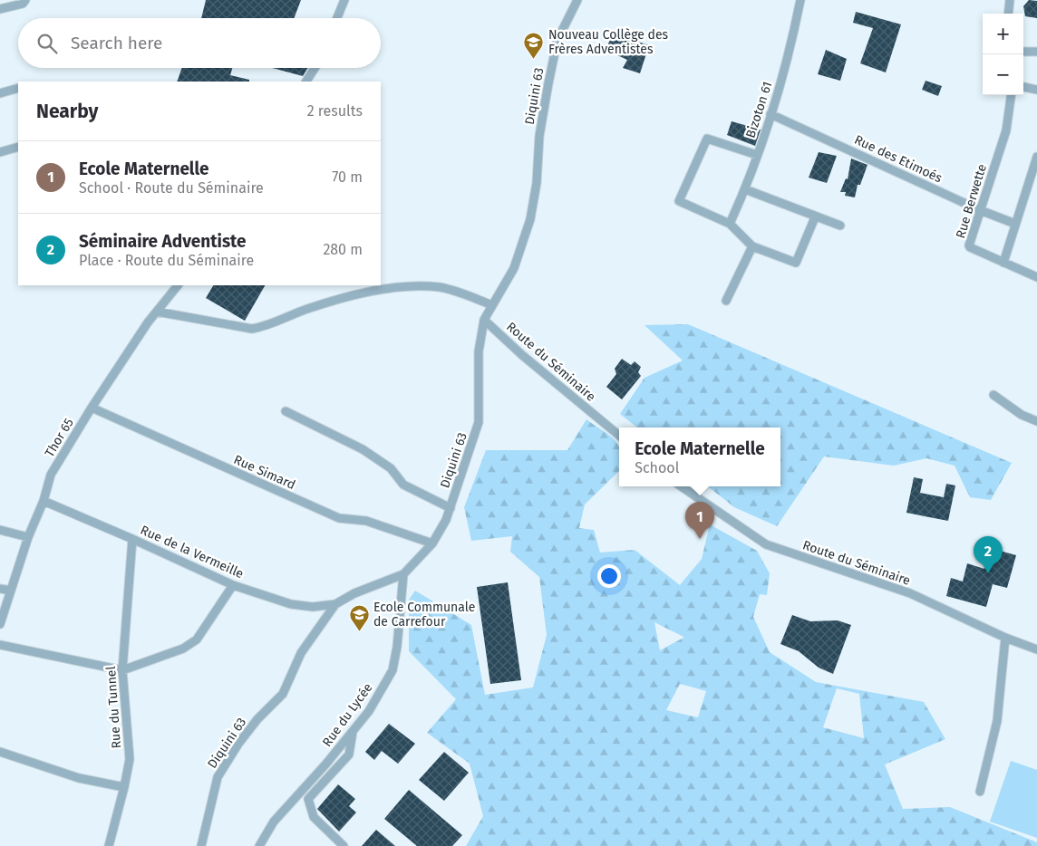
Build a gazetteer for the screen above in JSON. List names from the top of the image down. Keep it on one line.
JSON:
{"streets":{"street":["Diquini 63","Bizoton 61","Rue des Etimoés","Rue Berwette","Route du Séminaire","Thor 65","Rue Simard","Rue de la Vermeille","Rue du Tunnel","Rue du Lycée"]},"crossings":[["Diquini 63","Route du Séminaire"],["Diquini 63","Rue Simard"],["Diquini 63","Rue de la Vermeille"],["Diquini 63","Rue du Lycée"],["Bizoton 61","Rue des Etimoés"],["Rue des Etimoés","Rue Berwette"],["Thor 65","Rue Simard"],["Thor 65","Rue de la Vermeille"],["Rue de la Vermeille","Rue du Tunnel"]],"places":{"school or university":["Nouveau Collège des Frères Adventistes","Ecole Communale de Carrefour"]},"page":{"map_buttons":["+","−"],"search":"Search here","heading":["Nearby","2 results"],"list":[{"mark":"1","name":"Ecole Maternelle","note":"School · Route du Séminaire","value":"70 m"},{"mark":"2","name":"Séminaire Adventiste","note":"Place · Route du Séminaire","value":"280 m"}],"popup":["Ecole Maternelle","School"],"pins":["1","2"]}}
